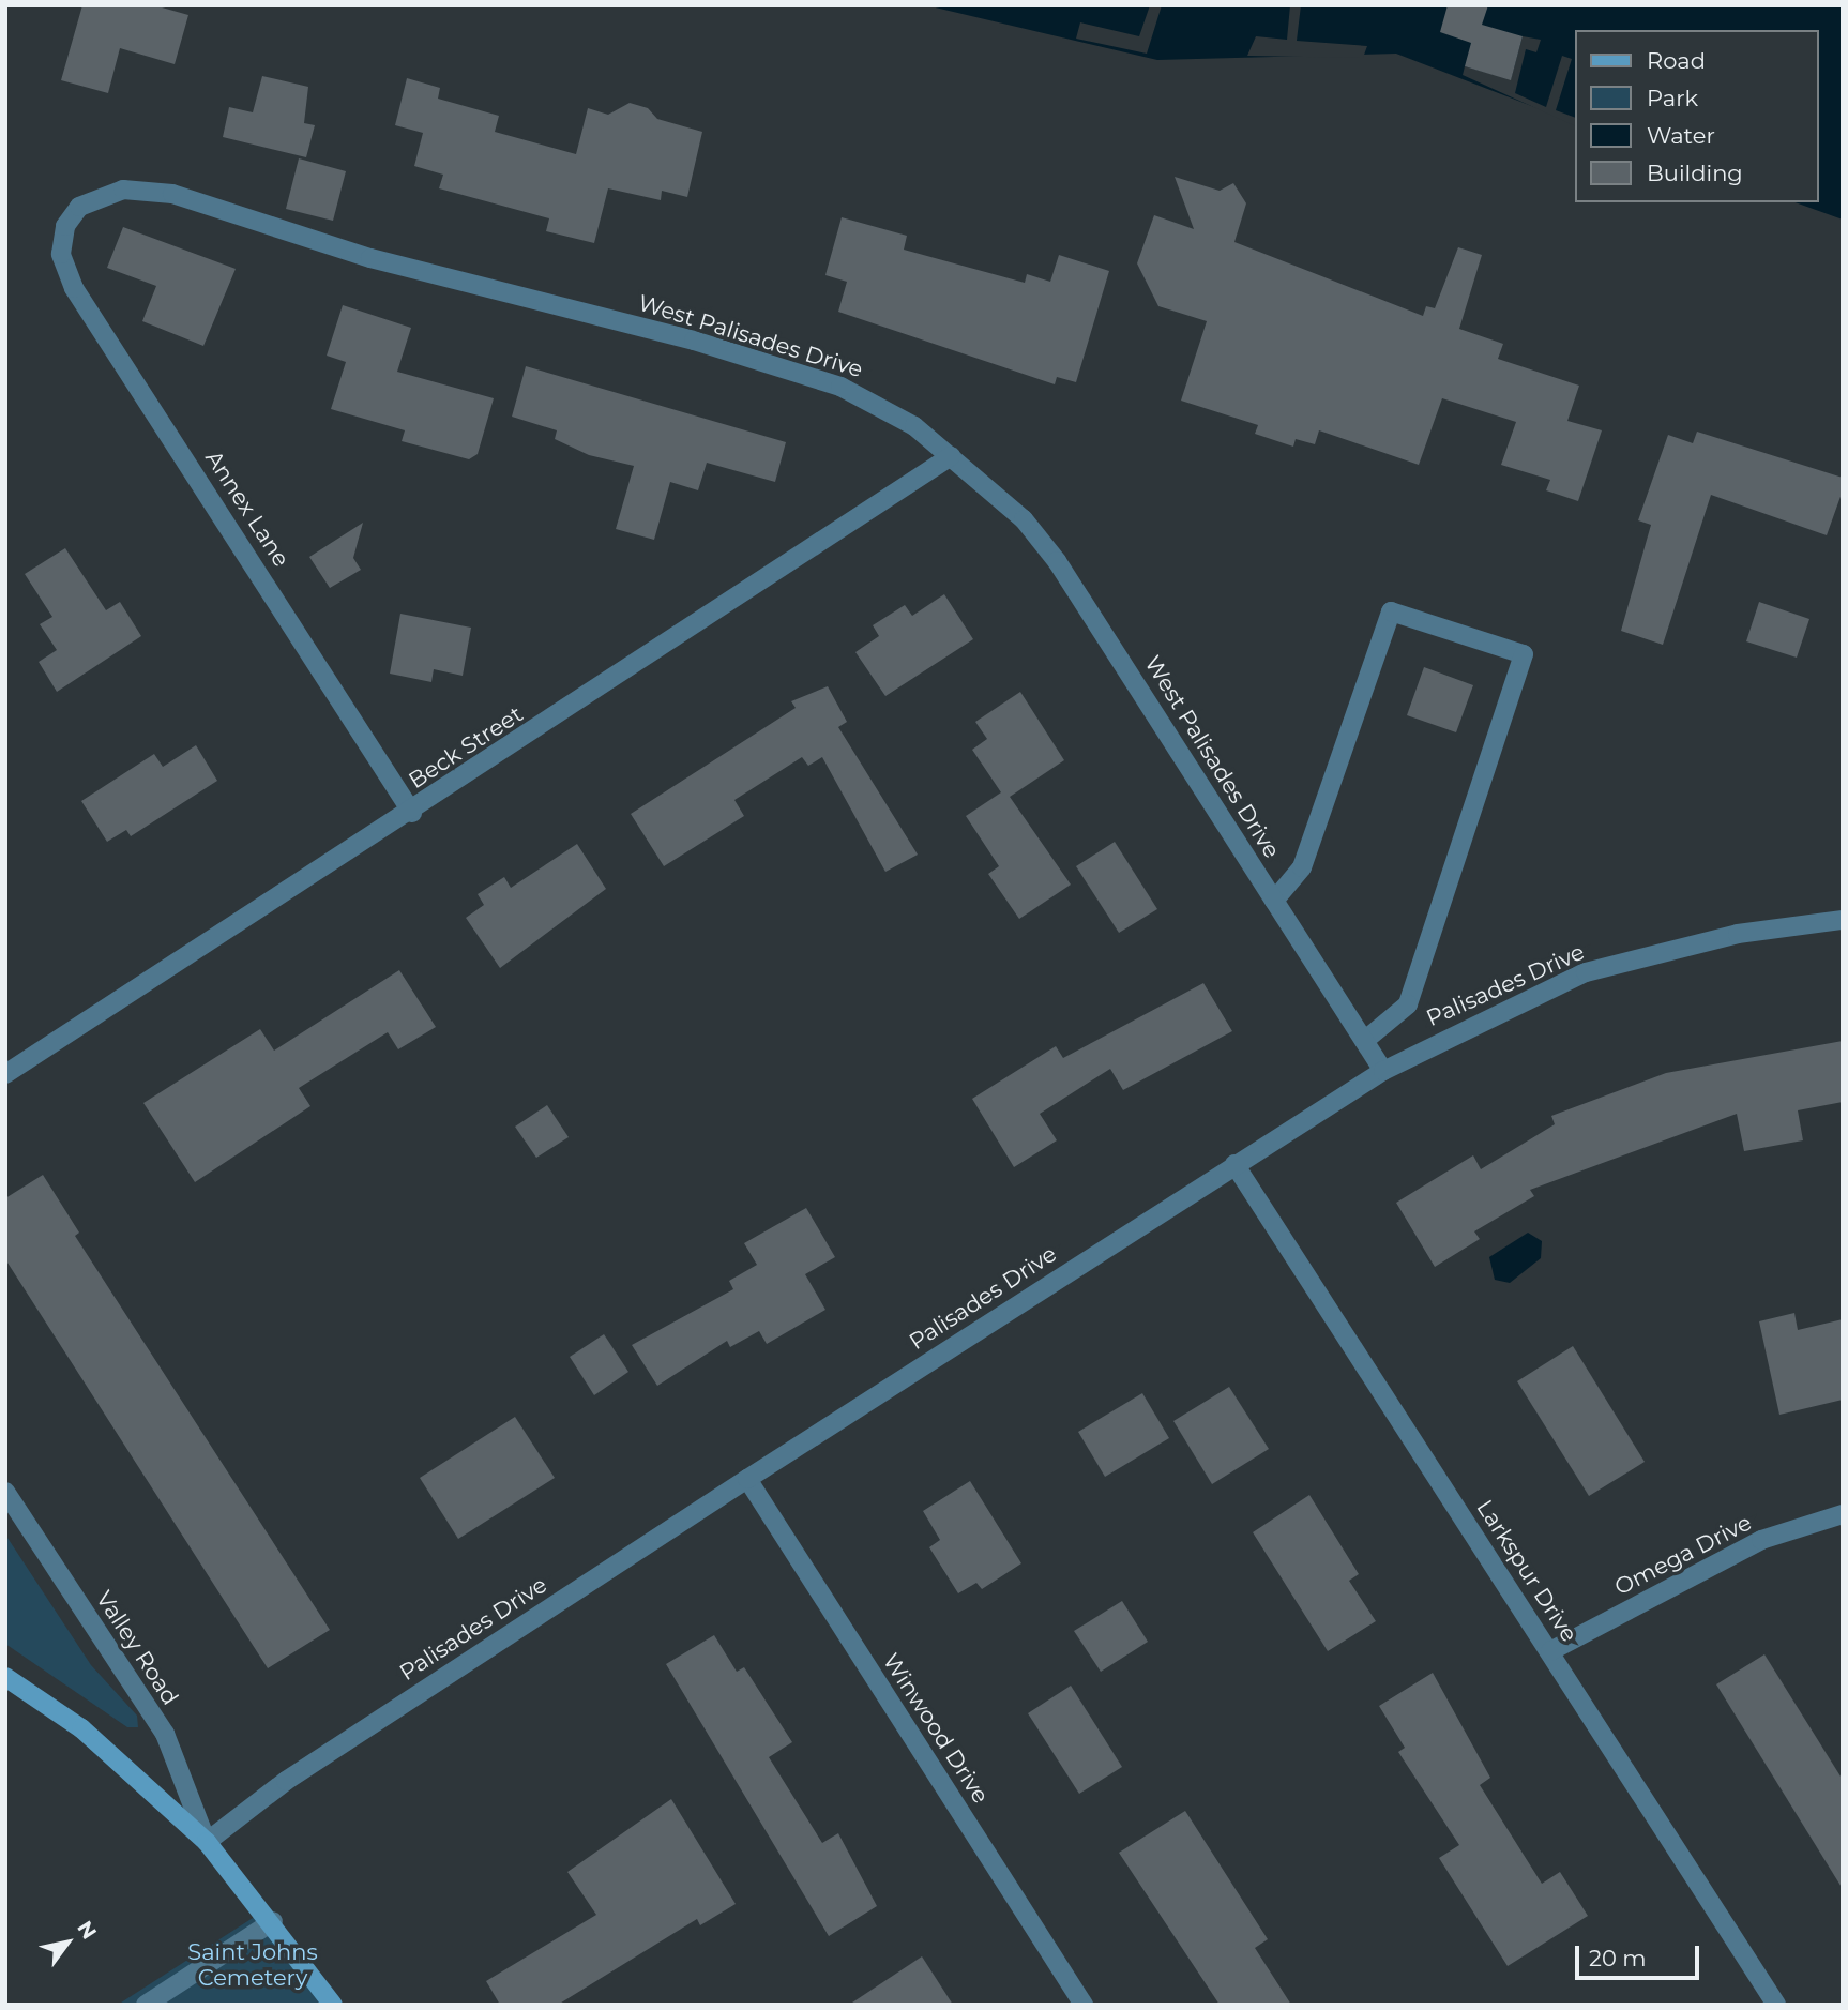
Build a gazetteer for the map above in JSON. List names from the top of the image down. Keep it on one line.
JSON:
{"streets":{"main road":["Valley Road"],"street":["West Palisades Drive","Annex Lane","Beck Street","Palisades Drive","Omega Drive","Larkspur Drive","Winwood Drive"]},"crossings":[["West Palisades Drive","Annex Lane"],["West Palisades Drive","Beck Street"],["West Palisades Drive","Palisades Drive"],["Annex Lane","Beck Street"],["Palisades Drive","Larkspur Drive"],["Palisades Drive","Valley Road"],["Palisades Drive","Winwood Drive"],["Omega Drive","Larkspur Drive"]],"parks":["Saint Johns Cemetery"],"legend":["Road","Park","Water","Building"],"scale_bar":"20 m","north":"top right"}
